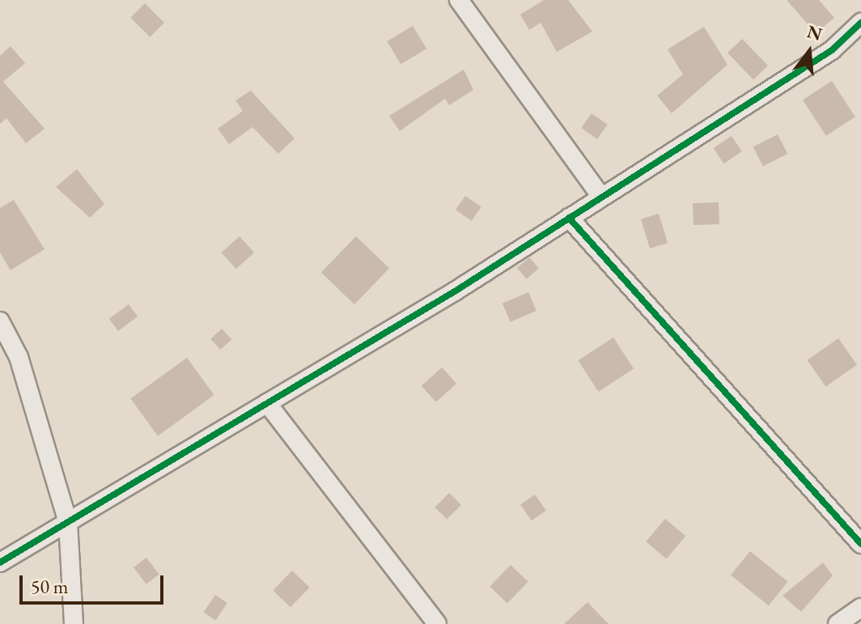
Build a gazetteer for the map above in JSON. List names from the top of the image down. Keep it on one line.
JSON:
{"scale_bar":"50 m","north":"top"}
